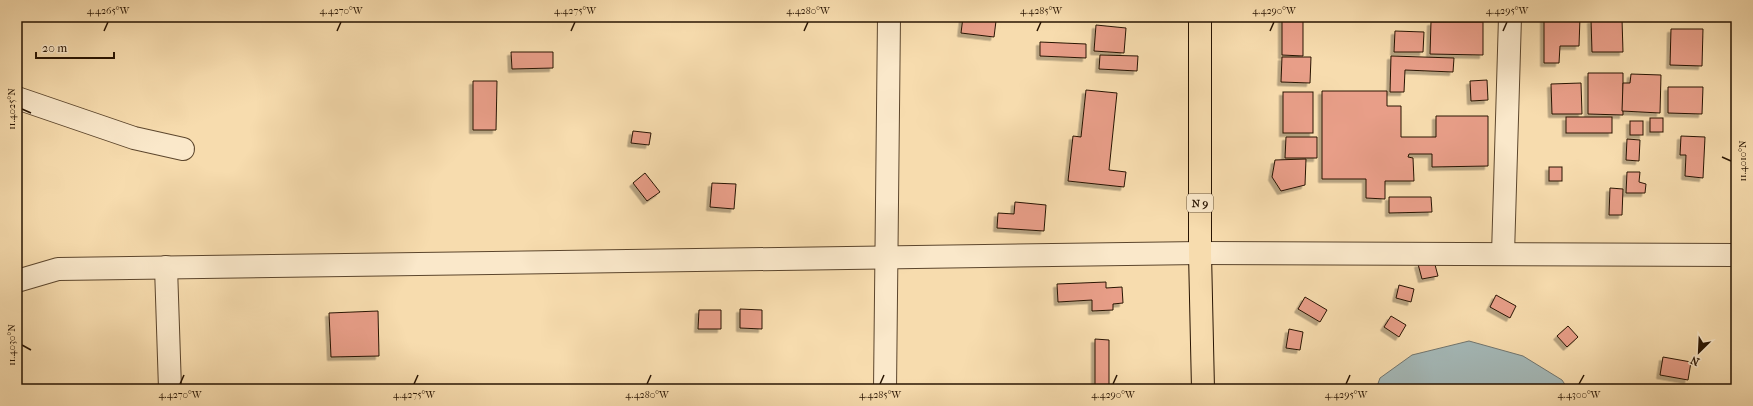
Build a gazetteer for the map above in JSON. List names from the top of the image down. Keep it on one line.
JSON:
{"streets":{"main road":["N 9"]},"scale_bar":"20 m","north":"bottom left","coordinates":["4.4265°W","4.4270°W","4.4275°W","4.4280°W","4.4285°W","4.4290°W","4.4295°W","11.4025°N","11.4010°N","11.4030°N","4.4300°W"]}
